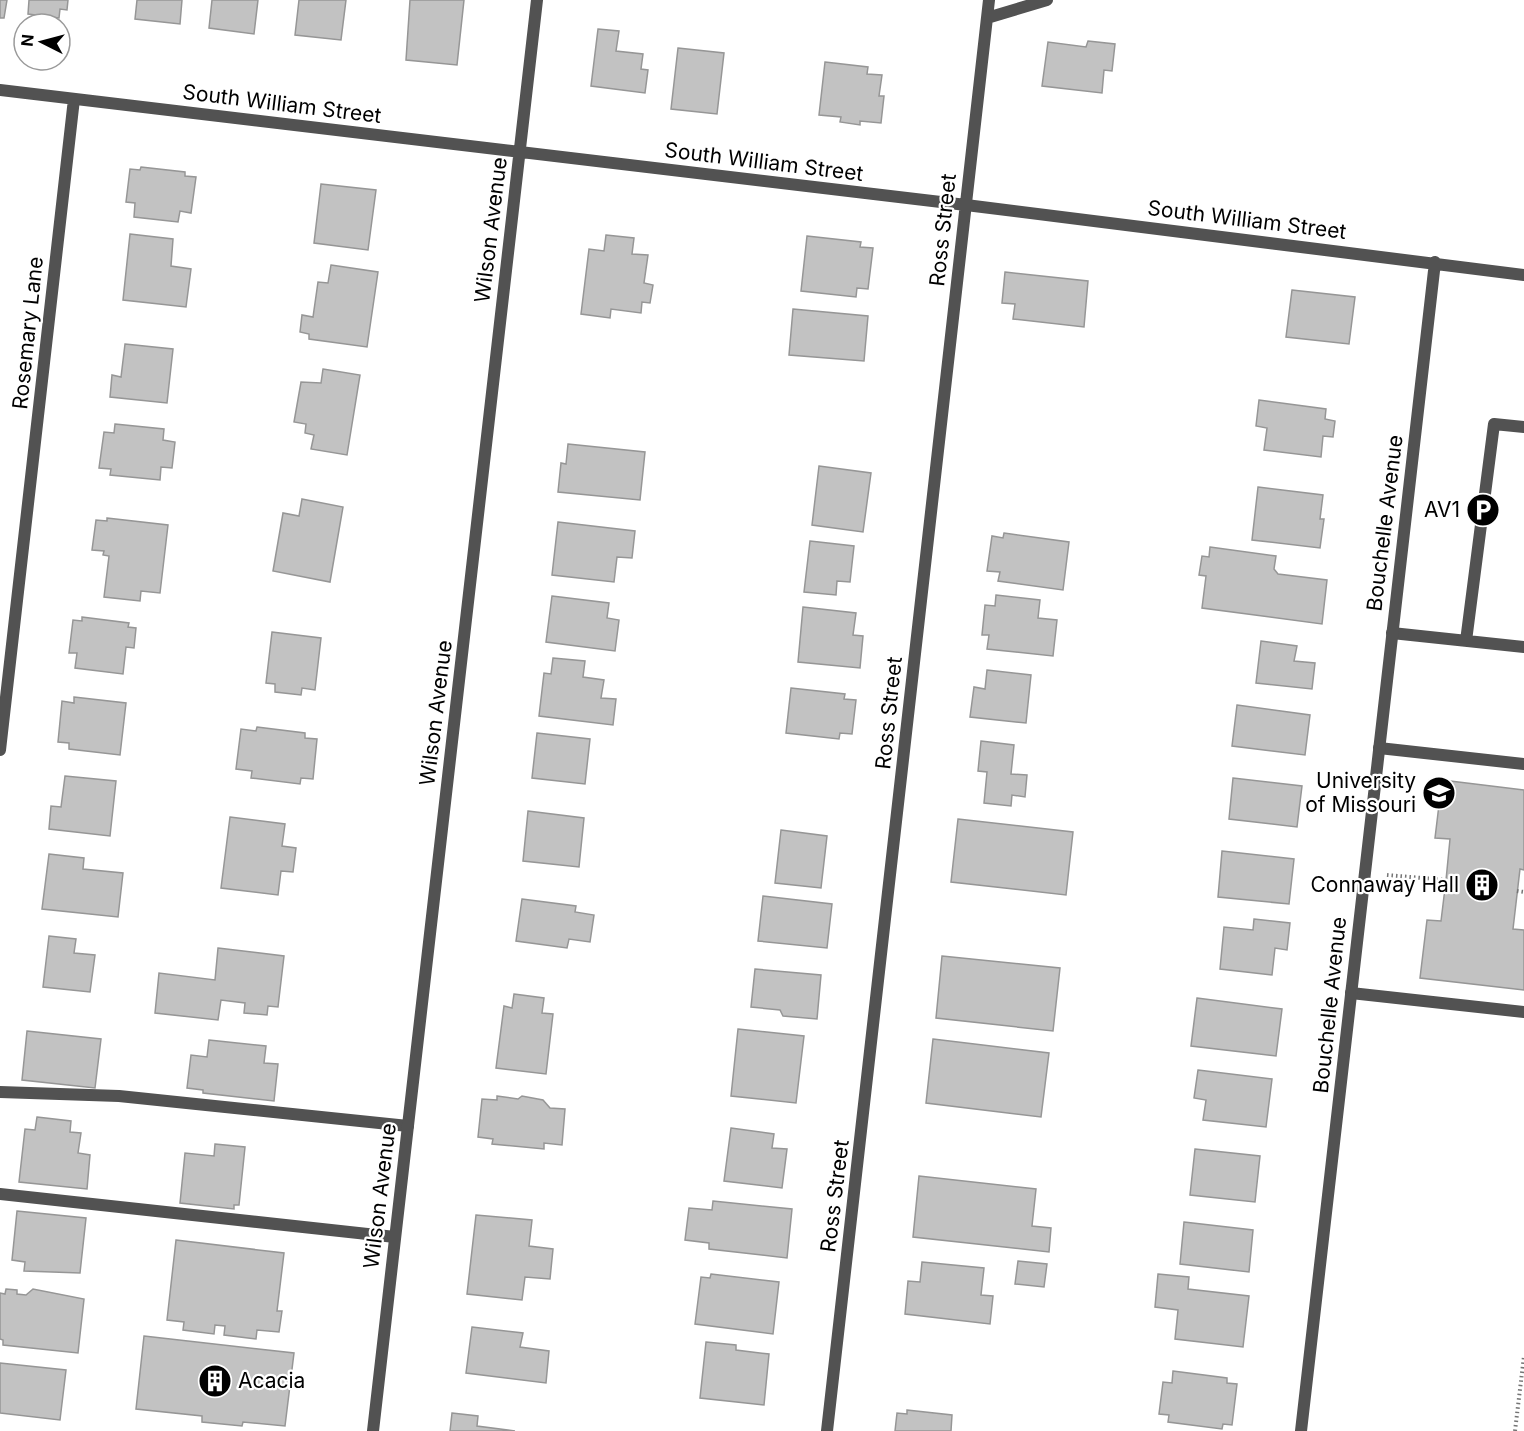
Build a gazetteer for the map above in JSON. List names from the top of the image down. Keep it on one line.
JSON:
{"streets":{"street":["South William Street","Wilson Avenue","Ross Street","Rosemary Lane","Bouchelle Avenue"]},"crossings":[["South William Street","Wilson Avenue"],["South William Street","Ross Street"],["South William Street","Rosemary Lane"],["South William Street","Bouchelle Avenue"]],"places":{"parking":["AV1"],"school or university":["University of Missouri"],"building":["Connaway Hall","Acacia"]},"north":"left"}
